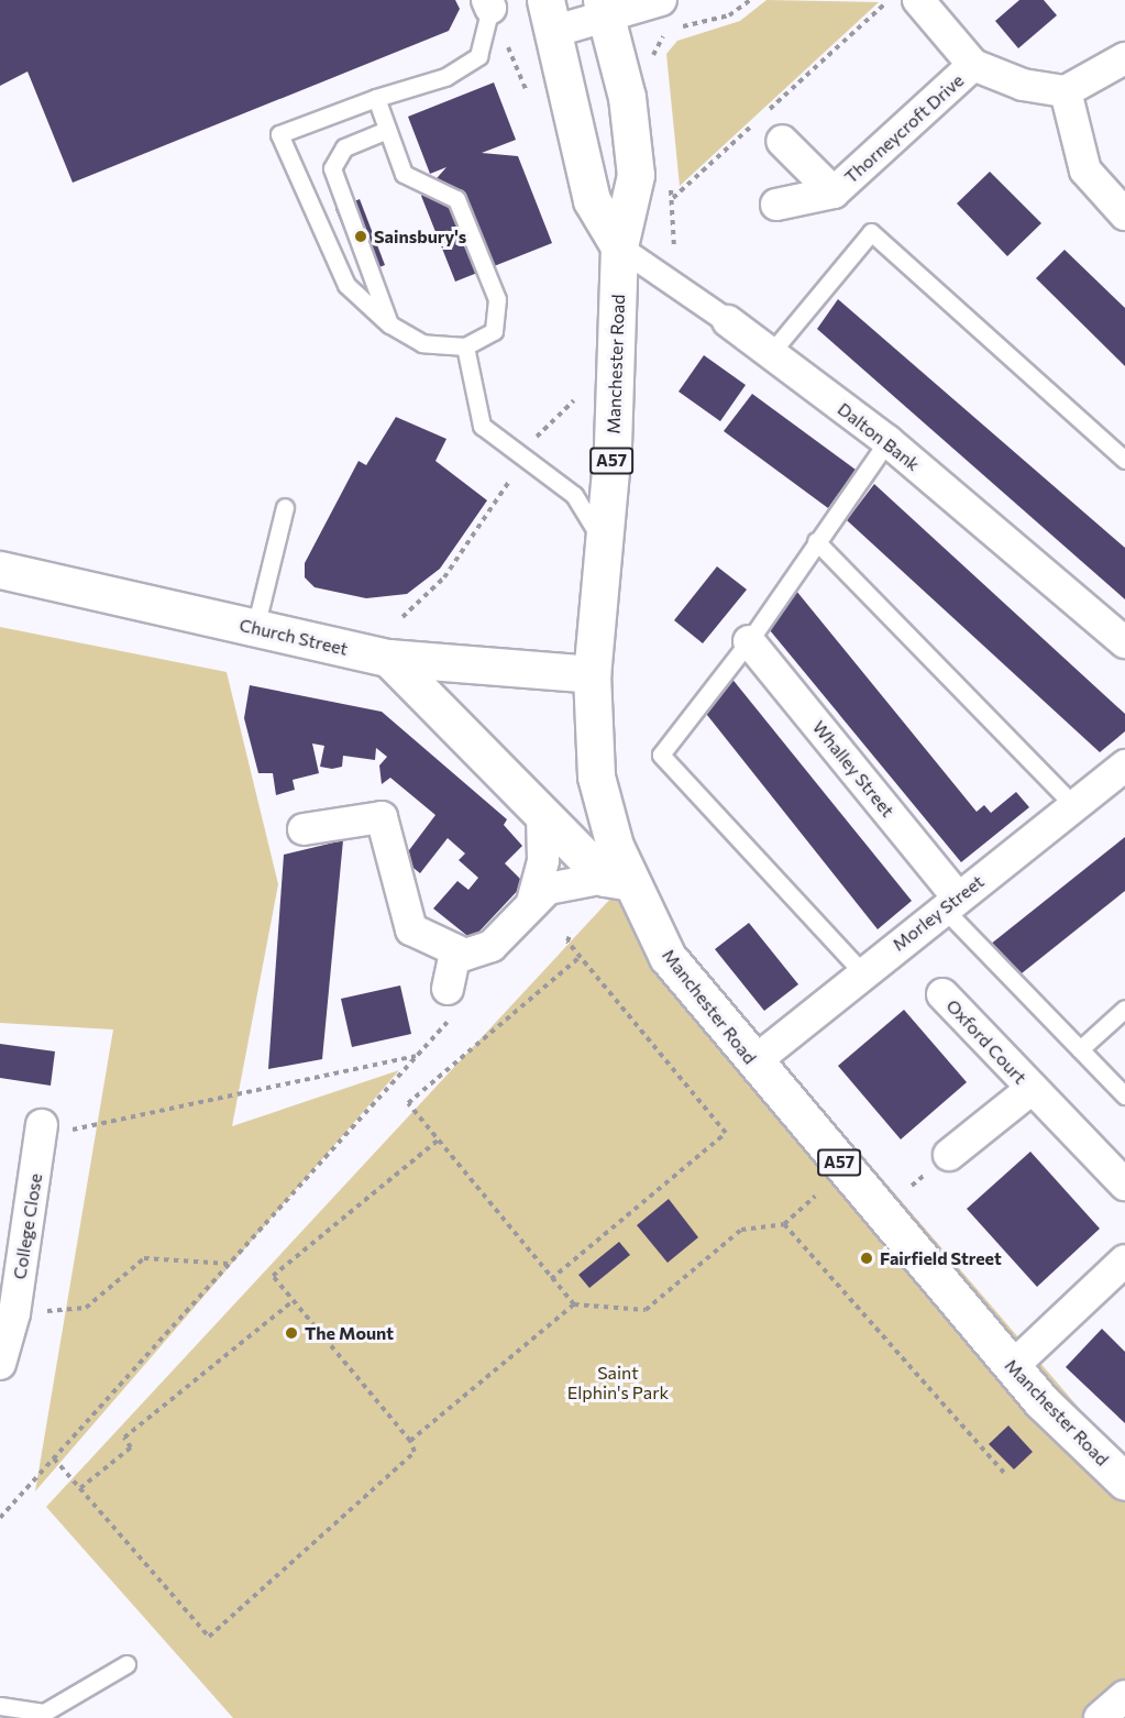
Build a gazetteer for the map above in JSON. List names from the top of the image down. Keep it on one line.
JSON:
{"streets":{"main road":["Manchester Road","A57","Church Street"],"street":["Thorneycroft Drive","Dalton Bank","Whalley Street","Morley Street","Oxford Court","College Close"]},"crossings":[["Manchester Road","Dalton Bank"],["Manchester Road","Church Street"],["Manchester Road","Morley Street"],["Whalley Street","Morley Street"]],"parks":["Saint Elphin's Park"],"places":["Sainsbury's","Fairfield Street","The Mount"]}
